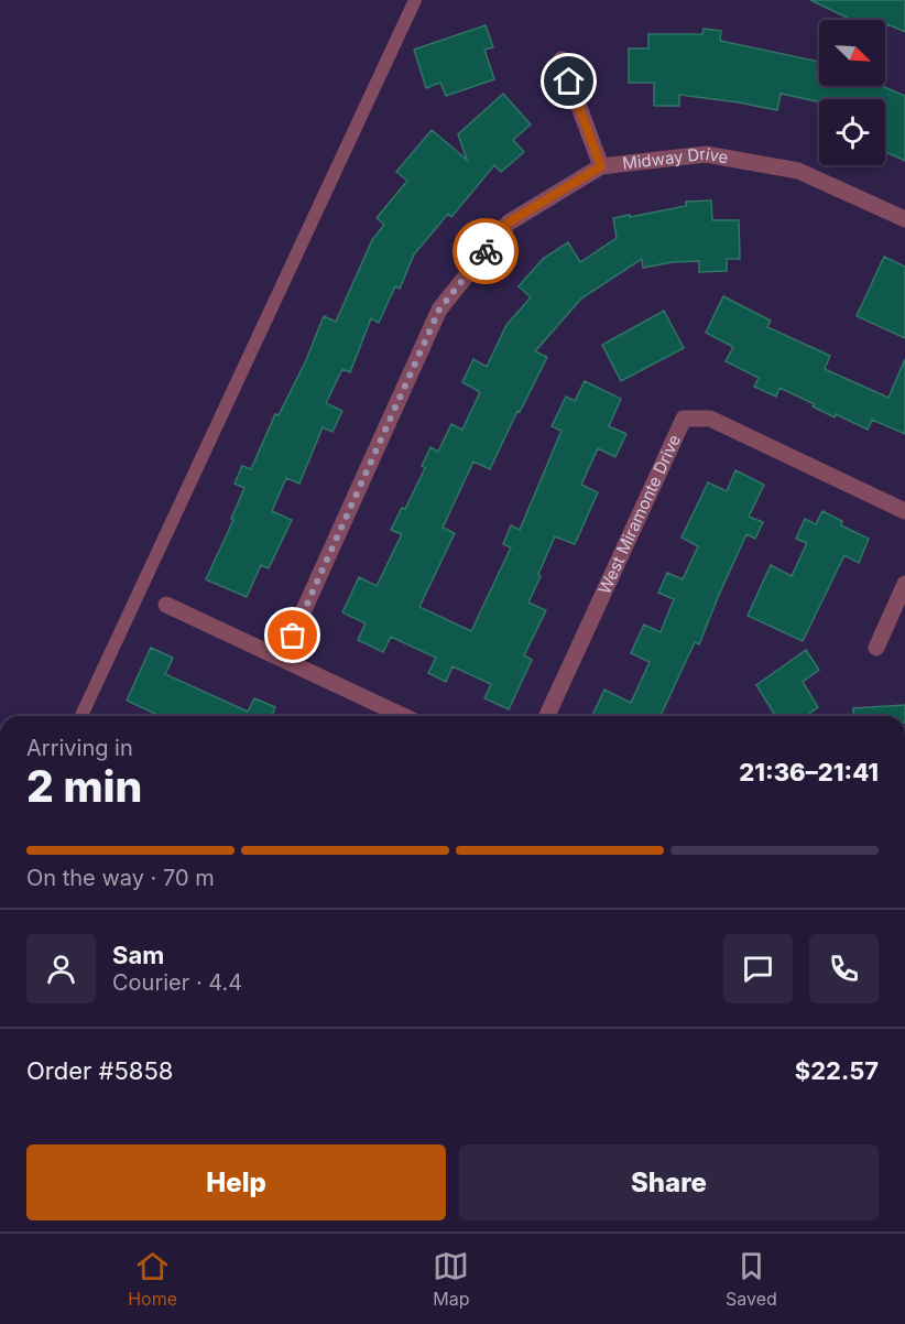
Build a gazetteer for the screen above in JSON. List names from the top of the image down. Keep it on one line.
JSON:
{"streets":{"street":["Midway Drive","West Miramonte Drive"]},"north":"bottom right","page":{"heading":["2 min","Arriving in","21:36–21:41"],"panel":["Sam","Courier · 4.4","Order #5858","$22.57"],"bar":"On the way · 70 m","buttons":["Help","Share"],"tabs":["Home","Map","Saved"]}}
